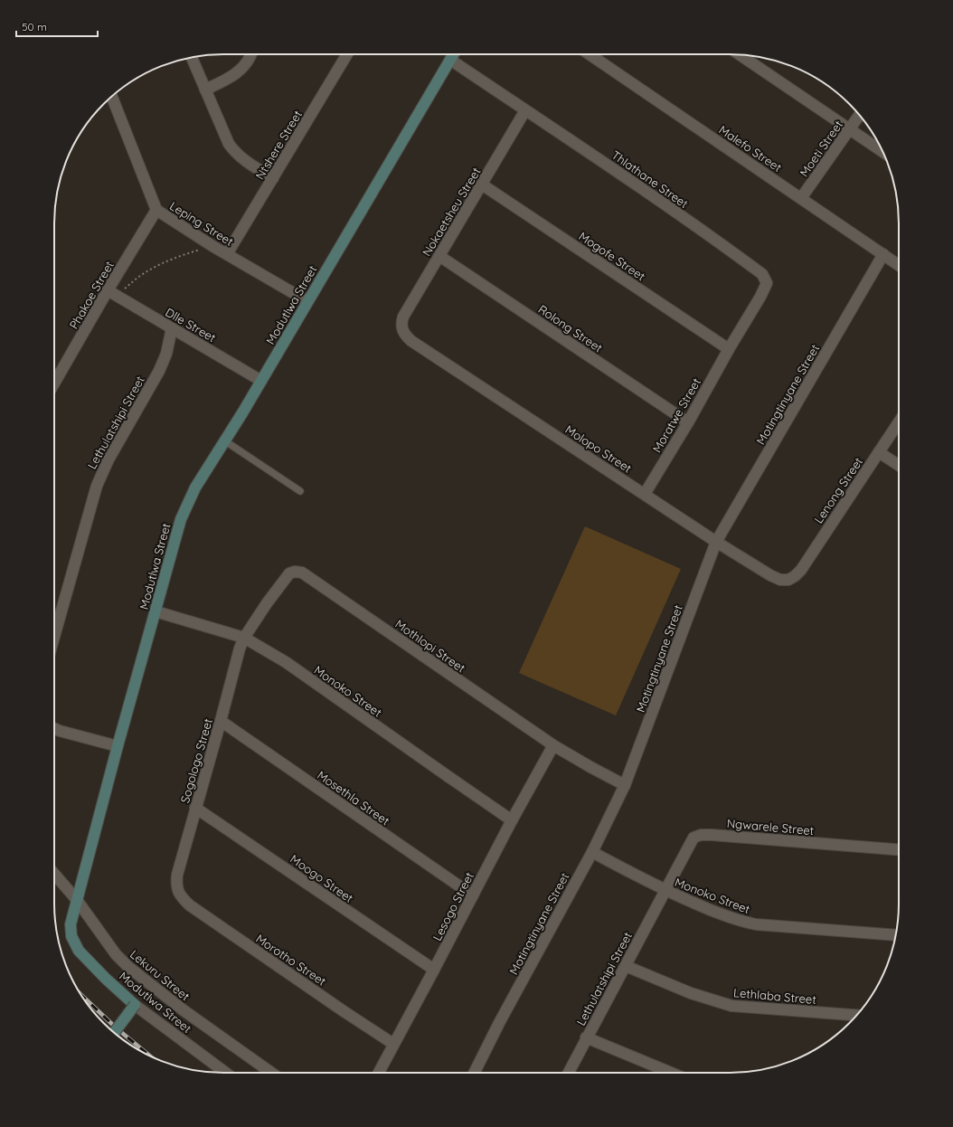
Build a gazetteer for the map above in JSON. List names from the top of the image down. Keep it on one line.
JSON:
{"streets":{"street":["Ntshere Street","Malefo Street","Moeti Street","Thlathane Street","Nokaetsheu Street","Leping Street","Mogofe Street","Phakoe Street","Modutlwa Street","Dlle Street","Rolong Street","Motingtinyane Street","Moratwe Street","Lethulatshipi Street","Molopo Street","Lenong Street","Mothlopi Street","Monoko Street","Sogologo Street","Mosethla Street","Ngwarele Street","Moogo Street","Lesogo Street","Morotho Street","Lekuru Street","Lethlaba Street"]},"crossings":[["Ntshere Street","Leping Street"],["Malefo Street","Moeti Street"],["Malefo Street","Motingtinyane Street"],["Thlathane Street","Nokaetsheu Street"],["Thlathane Street","Mogofe Street"],["Thlathane Street","Modutlwa Street"],["Thlathane Street","Moratwe Street"],["Nokaetsheu Street","Mogofe Street"],["Nokaetsheu Street","Rolong Street"],["Nokaetsheu Street","Molopo Street"],["Leping Street","Phakoe Street"],["Leping Street","Modutlwa Street"],["Mogofe Street","Moratwe Street"],["Phakoe Street","Dlle Street"],["Modutlwa Street","Dlle Street"],["Modutlwa Street","Monoko Street"],["Modutlwa Street","Lekuru Street"],["Dlle Street","Lethulatshipi Street"],["Rolong Street","Moratwe Street"],["Motingtinyane Street","Molopo Street"],["Motingtinyane Street","Mothlopi Street"],["Motingtinyane Street","Monoko Street"],["Moratwe Street","Molopo Street"],["Lethulatshipi Street","Monoko Street"],["Lethulatshipi Street","Ngwarele Street"],["Lethulatshipi Street","Lethlaba Street"],["Molopo Street","Lenong Street"],["Mothlopi Street","Monoko Street"],["Mothlopi Street","Sogologo Street"],["Mothlopi Street","Lesogo Street"],["Monoko Street","Sogologo Street"],["Monoko Street","Ngwarele Street"],["Monoko Street","Lesogo Street"],["Sogologo Street","Mosethla Street"],["Sogologo Street","Moogo Street"],["Sogologo Street","Morotho Street"],["Mosethla Street","Lesogo Street"],["Moogo Street","Lesogo Street"],["Lesogo Street","Morotho Street"]],"scale_bar":"50 m"}
